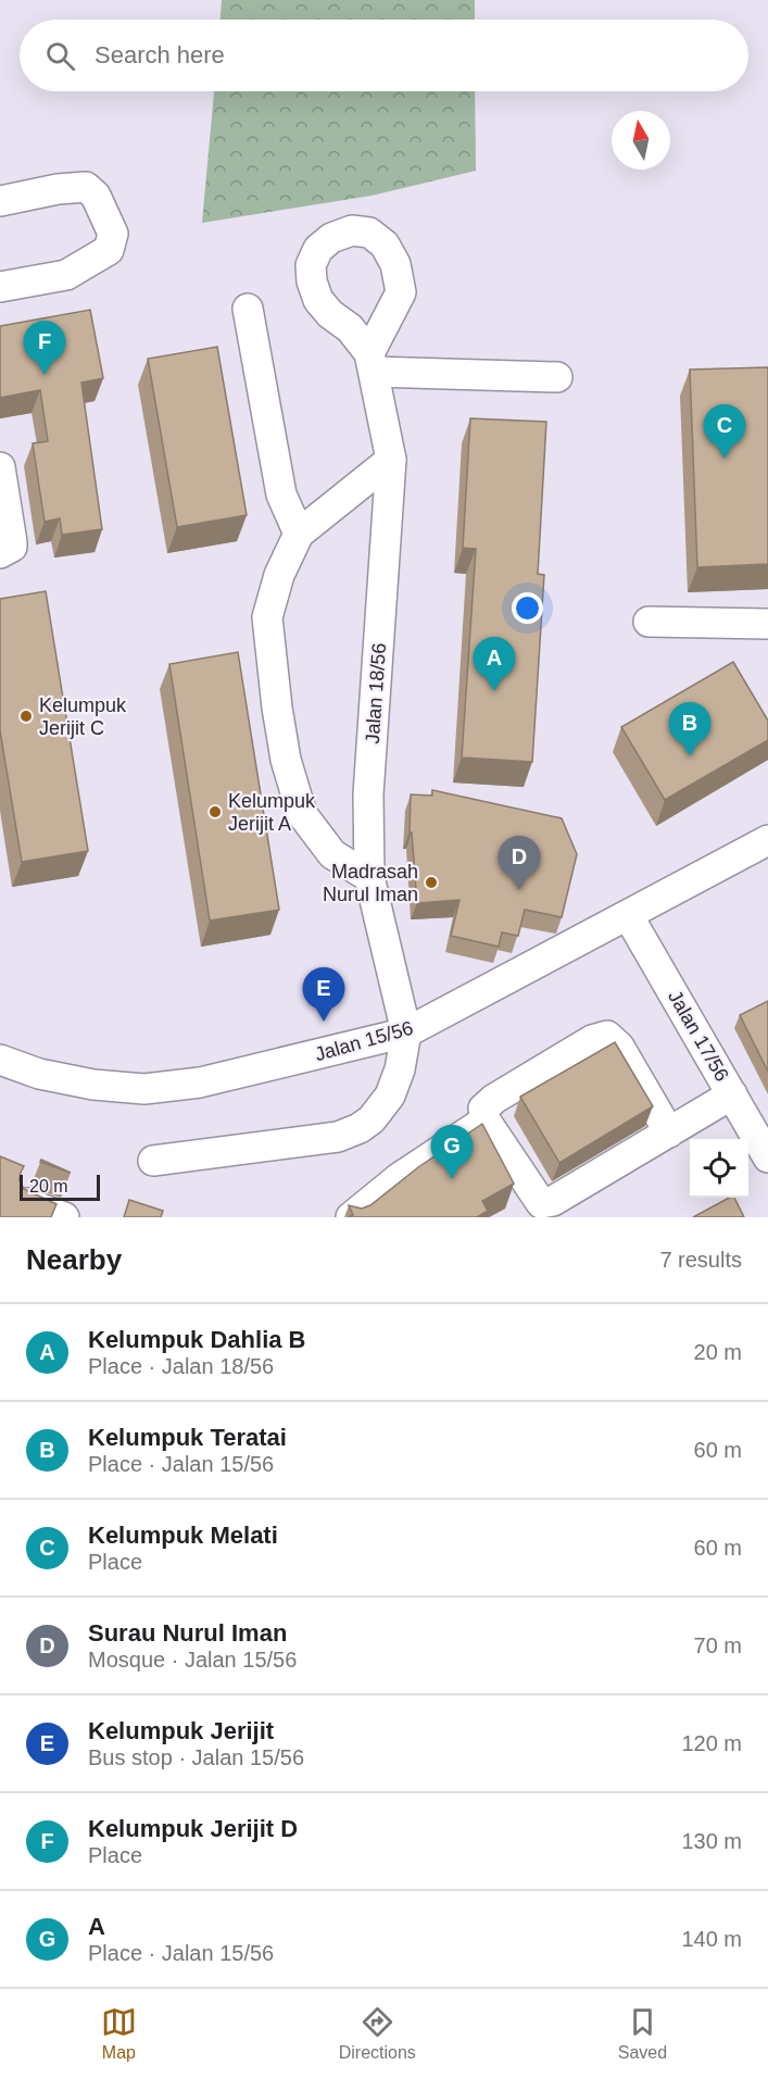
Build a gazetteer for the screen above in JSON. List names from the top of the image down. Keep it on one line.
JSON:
{"streets":{"street":["Jalan 18/56","Jalan 17/56","Jalan 15/56"]},"crossings":[["Jalan 18/56","Jalan 15/56"],["Jalan 17/56","Jalan 15/56"]],"places":["Kelumpuk Jerijit C","Kelumpuk Jerijit A","Madrasah Nurul Iman"],"scale_bar":"20 m","north":"top","page":{"search":"Search here","pins":["F","C","A","B","D","E","G"],"scale":"20 m","heading":["Nearby","7 results"],"list":[{"mark":"A","name":"Kelumpuk Dahlia B","note":"Place · Jalan 18/56","value":"20 m"},{"mark":"B","name":"Kelumpuk Teratai","note":"Place · Jalan 15/56","value":"60 m"},{"mark":"C","name":"Kelumpuk Melati","note":"Place","value":"60 m"},{"mark":"D","name":"Surau Nurul Iman","note":"Mosque · Jalan 15/56","value":"70 m"},{"mark":"E","name":"Kelumpuk Jerijit","note":"Bus stop · Jalan 15/56","value":"120 m"},{"mark":"F","name":"Kelumpuk Jerijit D","note":"Place","value":"130 m"},{"mark":"G","name":"A","note":"Place · Jalan 15/56","value":"140 m"}],"nav":["Map","Directions","Saved"]}}
